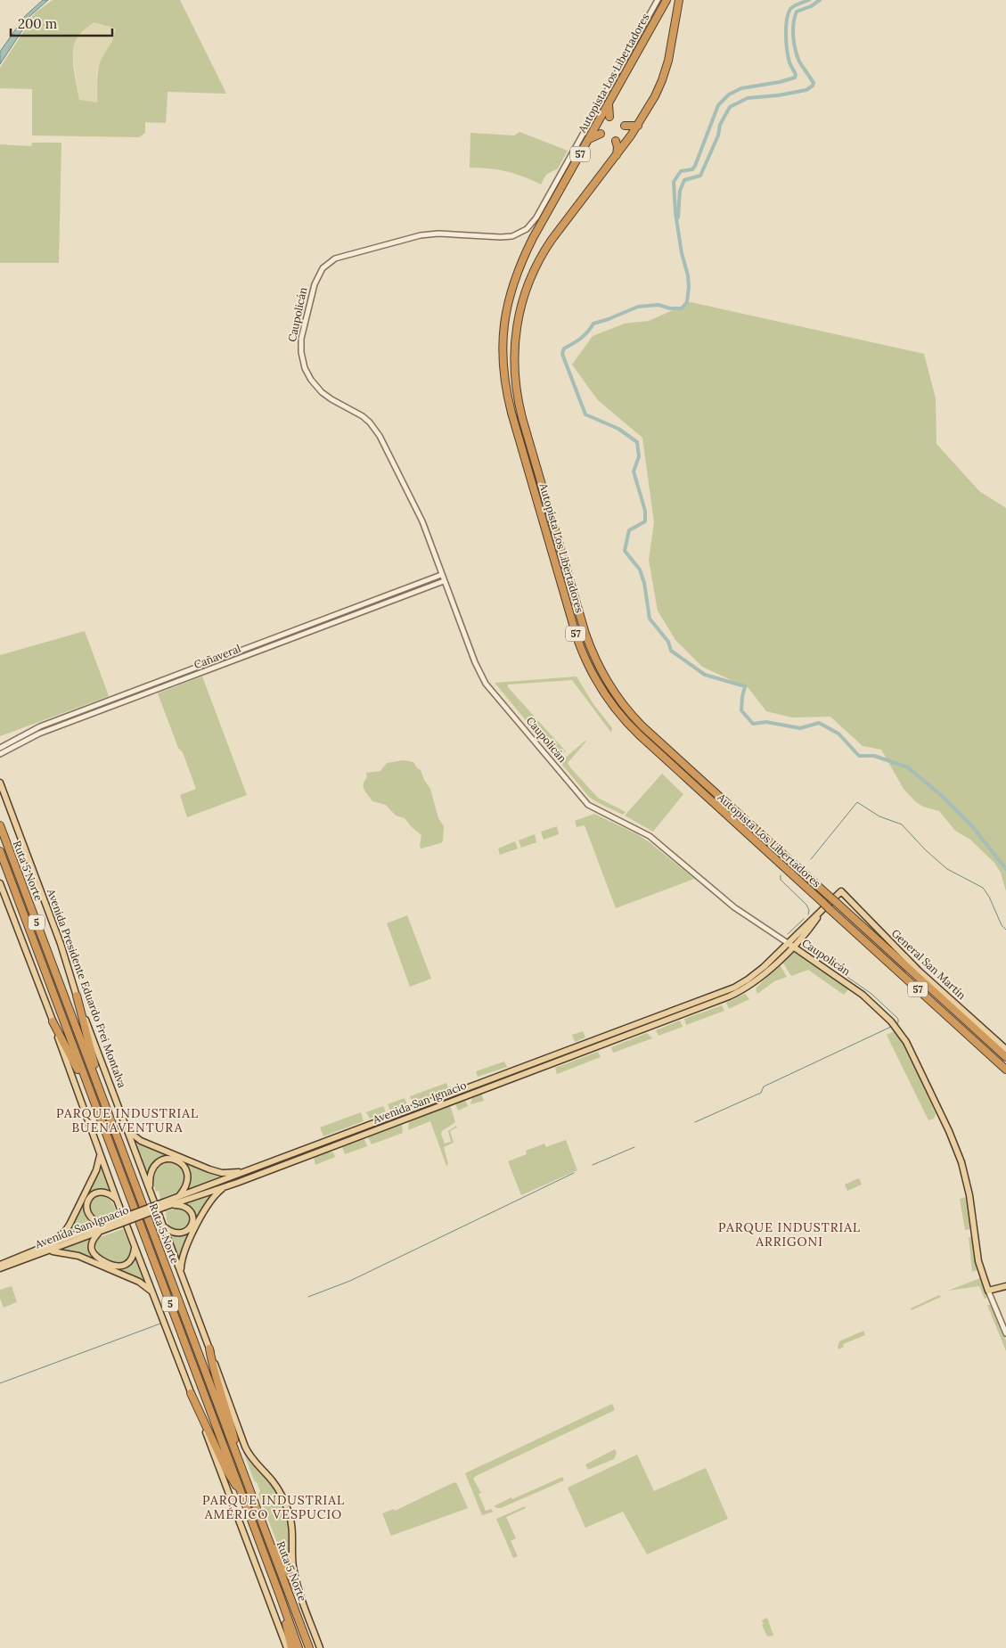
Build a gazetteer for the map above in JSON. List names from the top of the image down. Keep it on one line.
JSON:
{"streets":{"highway":["Autopista Los Libertadores","57","Ruta 5 Norte","5"],"main road":["Caupolicán","General San Martín","Avenida Presidente Eduardo Frei Montalva","Avenida San Ignacio"],"street":["Cañaveral"]},"crossings":[["Caupolicán","Cañaveral"],["Caupolicán","Avenida San Ignacio"],["General San Martín","Avenida San Ignacio"]],"districts":["PARQUE INDUSTRIAL BUENAVENTURA","PARQUE INDUSTRIAL ARRIGONI","PARQUE INDUSTRIAL AMÉRICO VESPUCIO"],"scale_bar":"200 m"}
